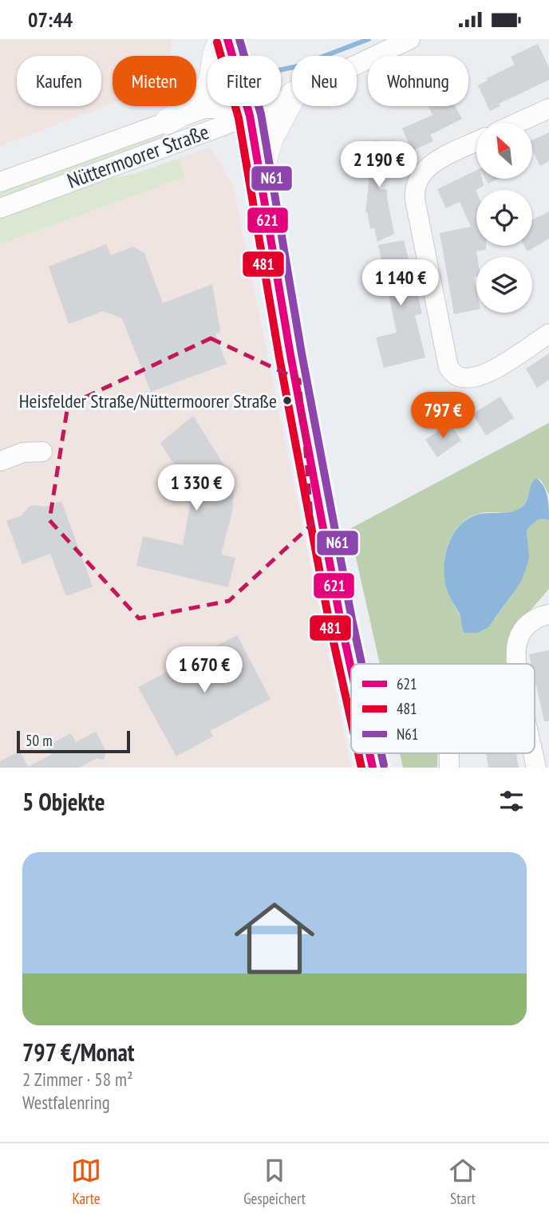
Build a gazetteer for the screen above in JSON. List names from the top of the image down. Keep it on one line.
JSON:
{"streets":{"street":["Nüttermoorer Straße"]},"places":["Heisfelder Straße/Nüttermoorer Straße"],"lines":["transit line 621","transit line N61","transit line 481"],"legend":["621","481","N61"],"scale_bar":"50 m","north":"top left","page":{"status":"07:44","chip":["Kaufen","Mieten","Filter","Neu","Wohnung"],"price":["2 190 €","1 140 €","797 €","1 330 €","1 670 €"],"scale":"50 m","heading":"5 Objekte","list":[{"name":"797 €/Monat","note":"2 Zimmer · 58 m² · Westfalenring"}],"tabs":["Karte","Gespeichert","Start"]}}
